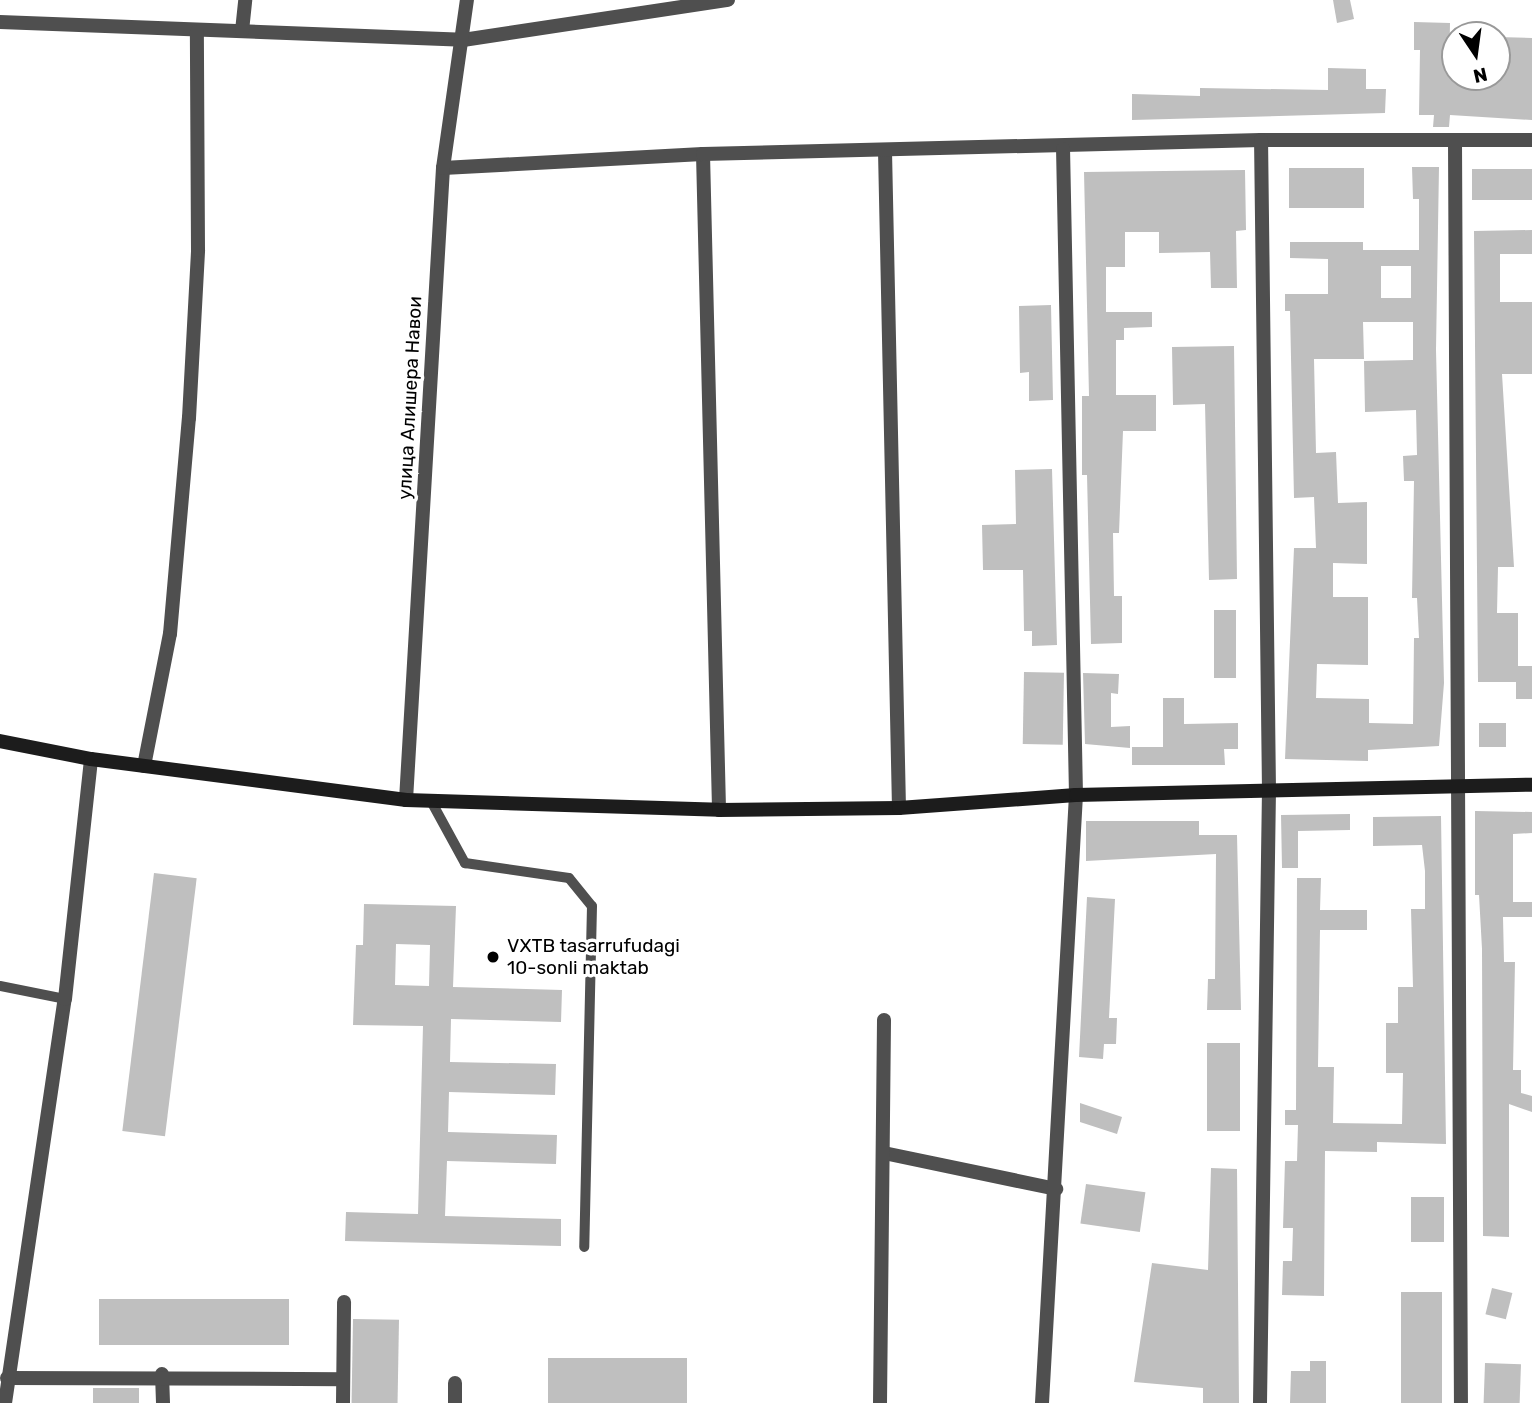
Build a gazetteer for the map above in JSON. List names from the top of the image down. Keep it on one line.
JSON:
{"streets":{"street":["улица Алишера Навои"]},"places":["VXTB tasarrufudagi 10-sonli maktab"],"north":"bottom"}
